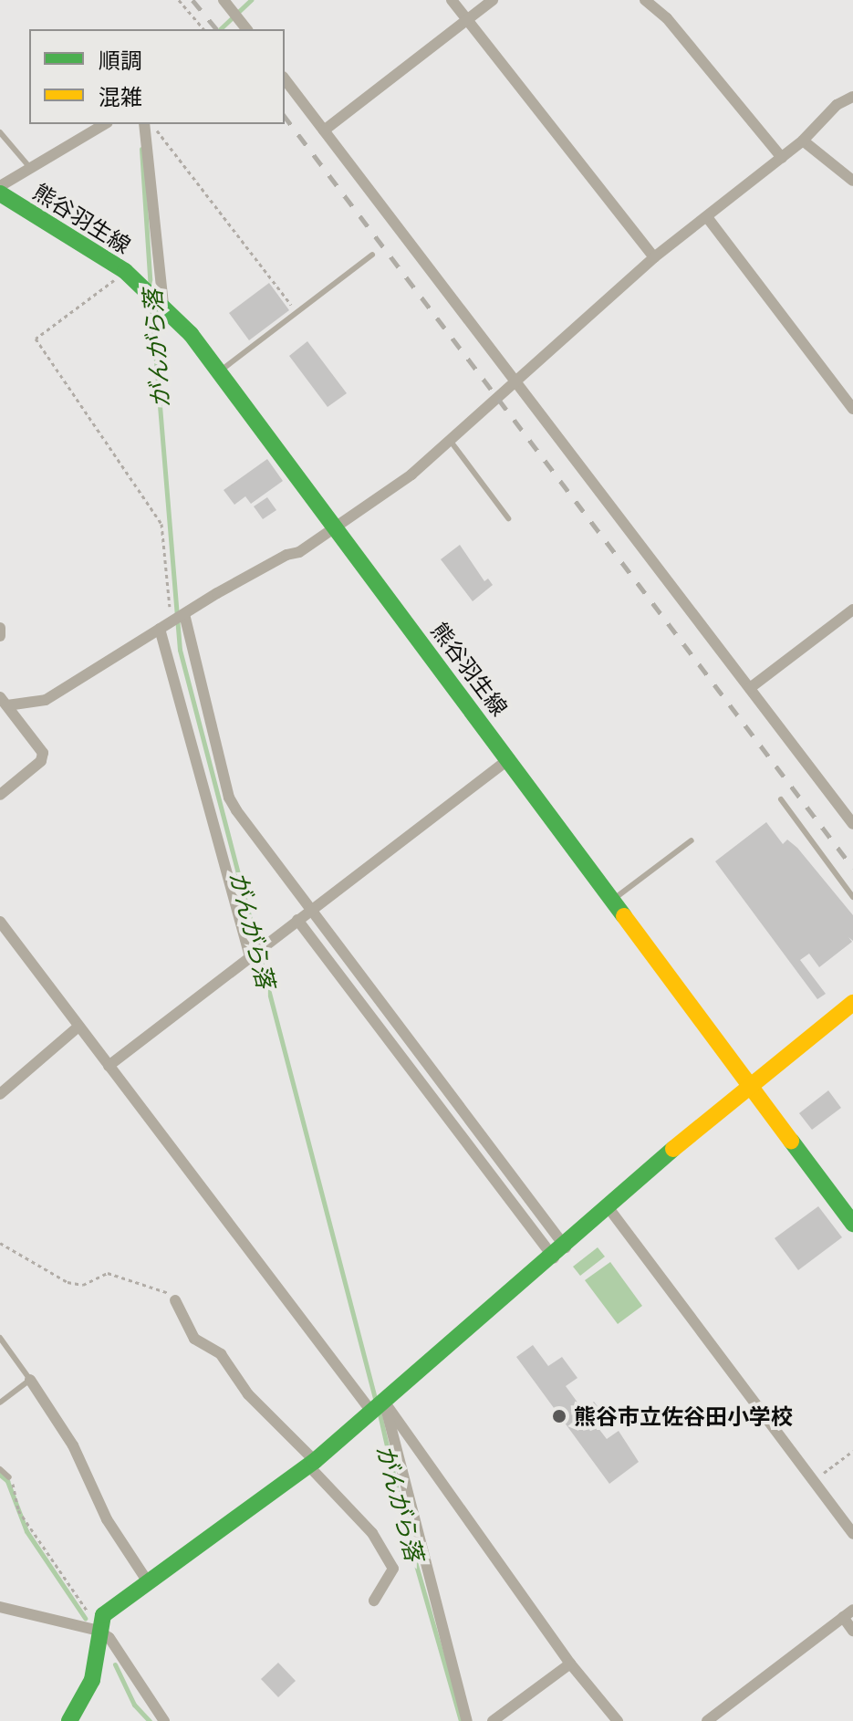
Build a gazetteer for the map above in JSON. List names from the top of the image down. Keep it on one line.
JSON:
{"streets":{"main road":["熊谷羽生線"]},"water":["がんがら落"],"places":["熊谷市立佐谷田小学校"],"legend":["順調","混雑"]}
